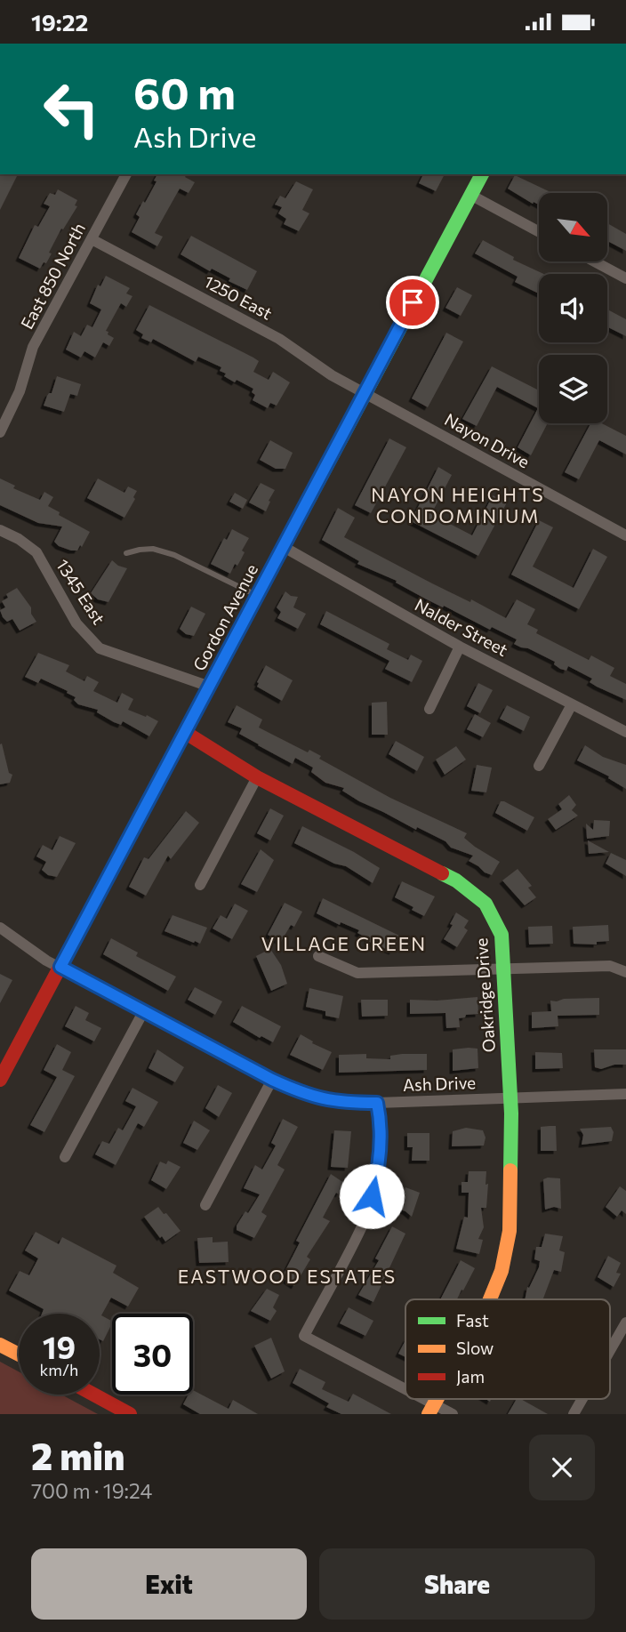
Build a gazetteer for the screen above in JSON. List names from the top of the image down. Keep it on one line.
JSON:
{"streets":{"main road":["Gordon Avenue","Oakridge Drive"],"street":["East 850 North","1250 East","Nayon Drive","1345 East","Nalder Street","Ash Drive"]},"crossings":[["East 850 North","1250 East"],["1250 East","Nayon Drive"],["1250 East","Gordon Avenue"],["Nayon Drive","Gordon Avenue"],["1345 East","Gordon Avenue"],["Gordon Avenue","Nalder Street"],["Gordon Avenue","Oakridge Drive"],["Gordon Avenue","Ash Drive"],["Oakridge Drive","Ash Drive"]],"districts":["NAYON HEIGHTS CONDOMINIUM","VILLAGE GREEN","EASTWOOD ESTATES"],"legend":["Fast","Slow","Jam"],"north":"bottom right","page":{"status":"19:22","turn":["60 m","Ash Drive"],"speed":"19 km/h","limit":"30","heading":["2 min","700 m · 19:24"],"buttons":["Exit","Share"]}}
